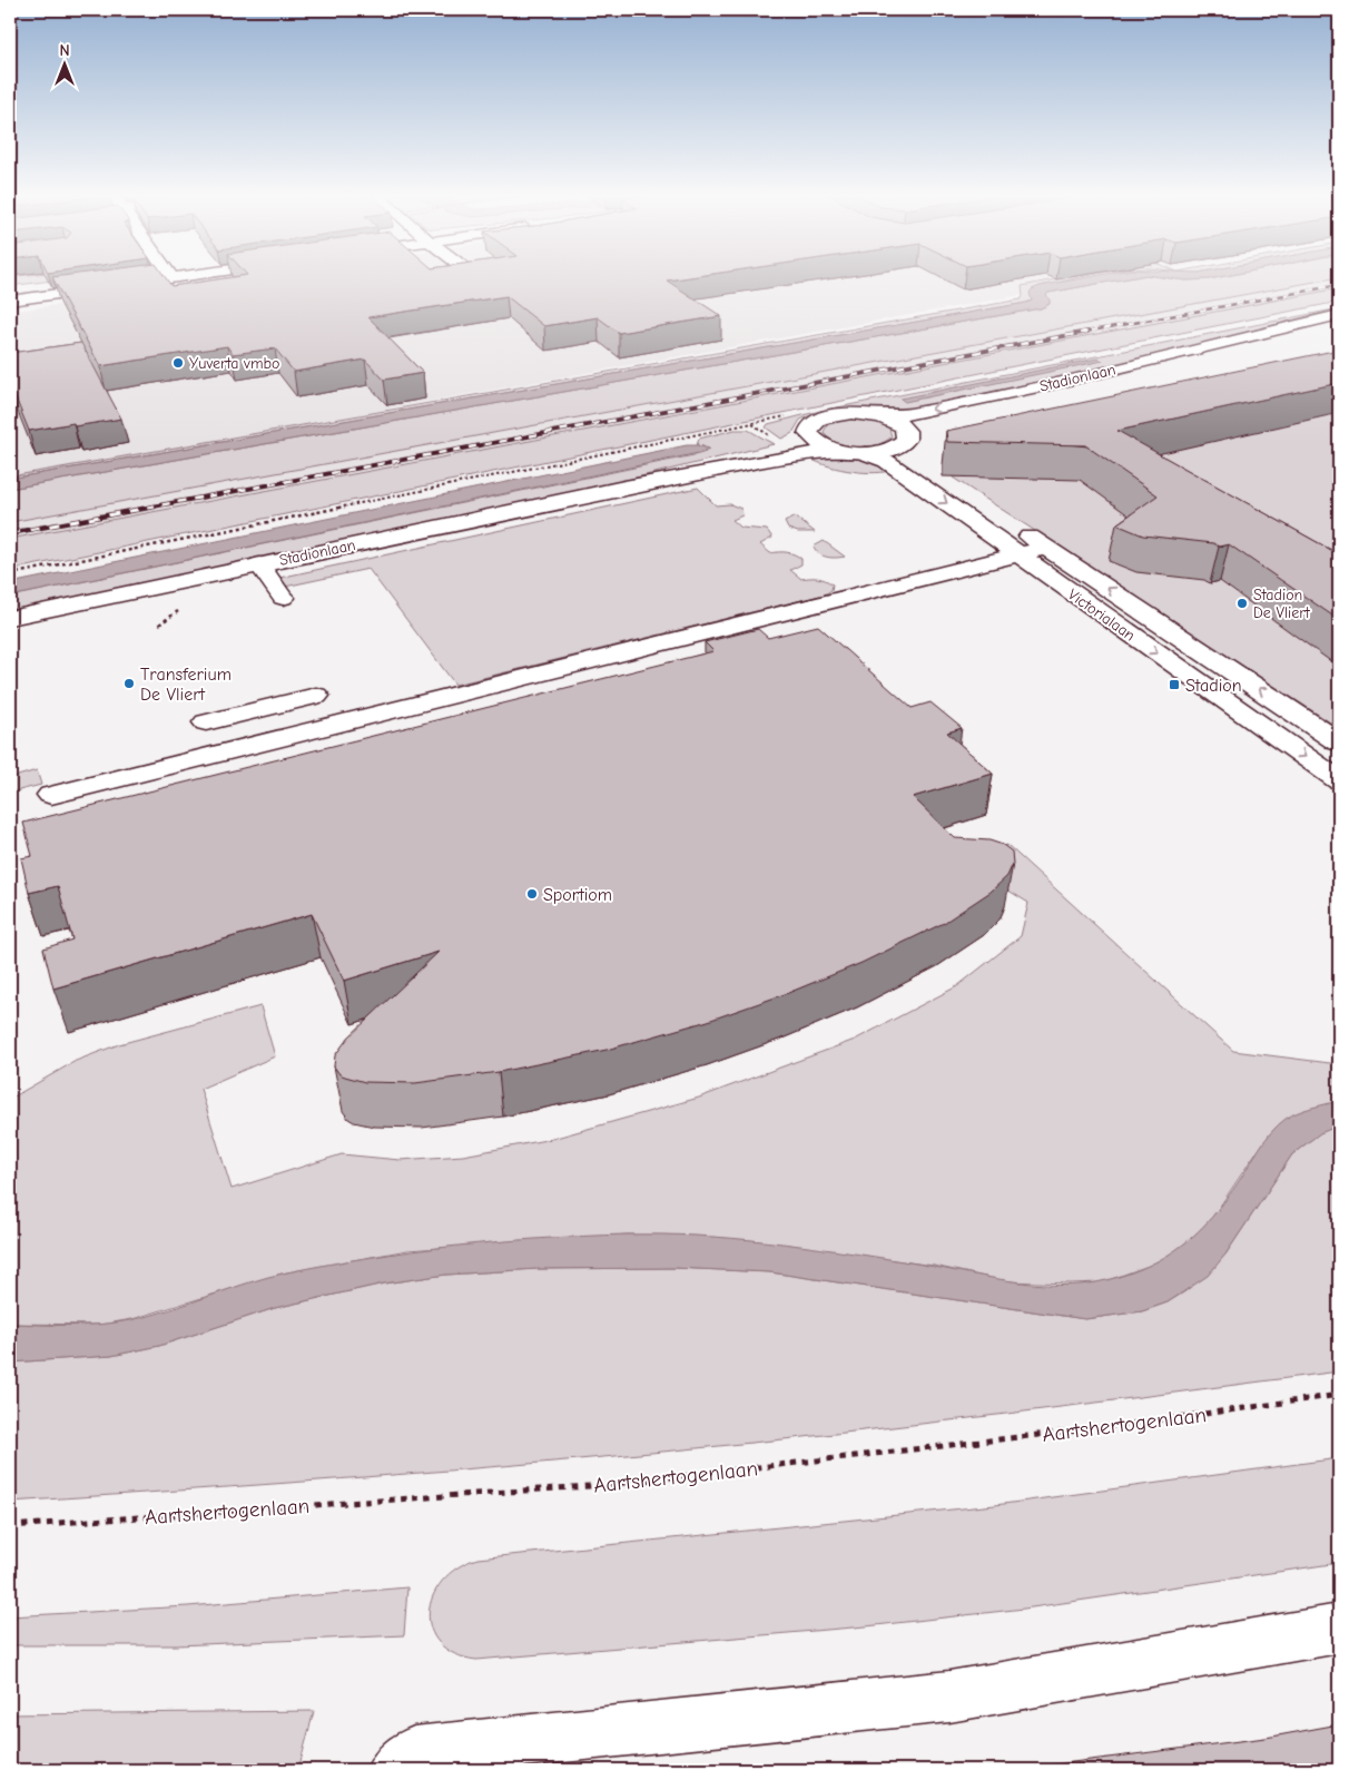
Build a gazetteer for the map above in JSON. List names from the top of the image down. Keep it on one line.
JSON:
{"streets":{"street":["Stadionlaan","Victorialaan"],"path":["Aartshertogenlaan"]},"crossings":[["Stadionlaan","Victorialaan"]],"places":{"other":["Yuverta vmbo","Stadion De Vliert","Transferium De Vliert","Sportiom"],"transit":["Stadion"]},"north":"top"}
